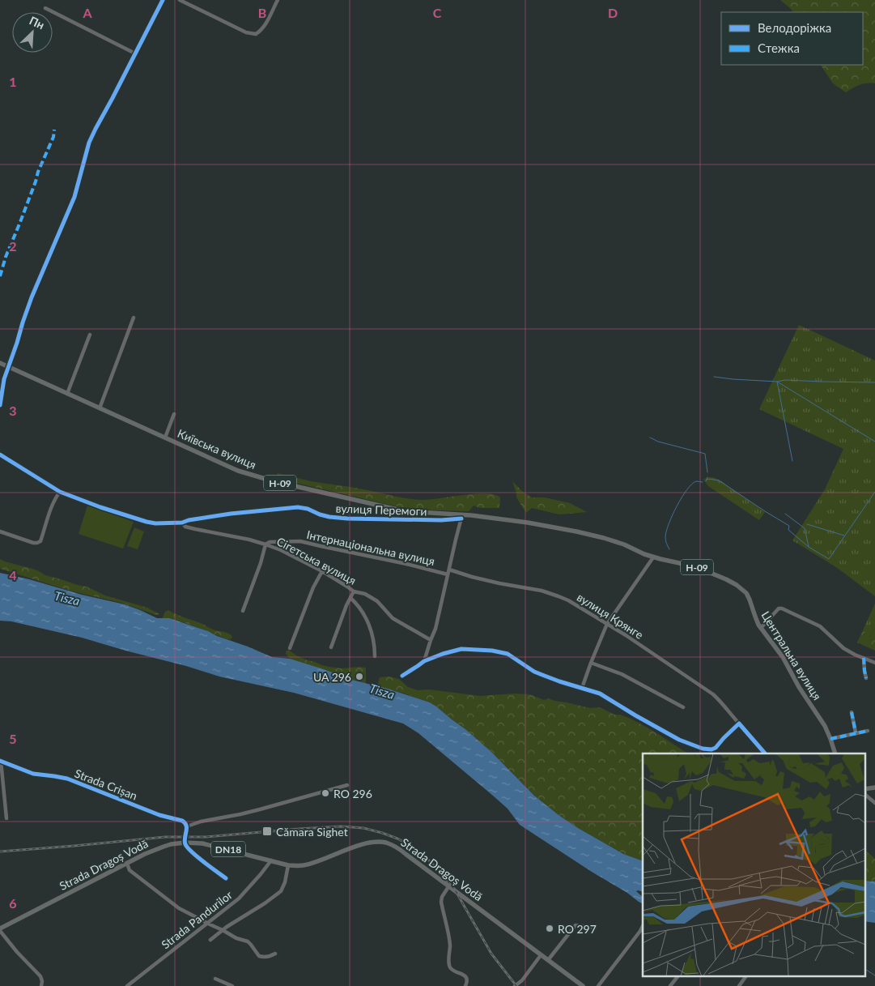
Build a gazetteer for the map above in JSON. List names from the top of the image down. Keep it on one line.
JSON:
{"streets":{"main road":["Київська вулиця","Н-09","Центральна вулиця","DN18","Strada Dragoș Vodă"],"street":["вулиця Перемоги","Інтернаціональна вулиця","Сігетська вулиця","вулиця Крянге","Strada Crișan","Strada Pandurilor"]},"crossings":[["Київська вулиця","вулиця Перемоги"],["Київська вулиця","Інтернаціональна вулиця"],["Київська вулиця","Центральна вулиця"],["вулиця Перемоги","Інтернаціональна вулиця"],["вулиця Перемоги","Сігетська вулиця"],["вулиця Перемоги","Центральна вулиця"],["Інтернаціональна вулиця","Сігетська вулиця"],["Інтернаціональна вулиця","вулиця Крянге"],["Інтернаціональна вулиця","Центральна вулиця"],["Strada Dragoș Vodă","Strada Pandurilor"]],"water":["Tisza"],"places":{"other":["UA 296","RO 296","RO 297"],"transit":["Cămara Sighet"]},"legend":["Велодоріжка","Стежка"],"north":"top right","grid":{"columns":["A","B","C","D"],"rows":["1","2","3","4","5","6"]}}
